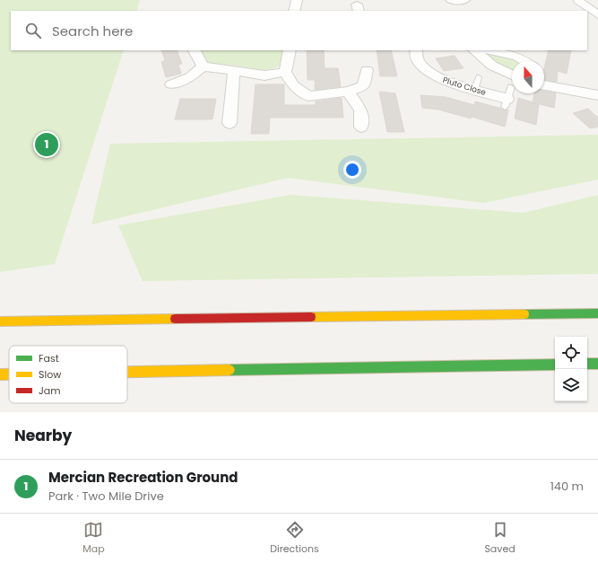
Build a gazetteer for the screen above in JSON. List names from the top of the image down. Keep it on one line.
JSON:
{"streets":{"street":["Pluto Close"]},"legend":["Fast","Slow","Jam"],"north":"top","page":{"search":"Search here","pins":"1","heading":"Nearby","list":[{"mark":"1","name":"Mercian Recreation Ground","note":"Park · Two Mile Drive","value":"140 m"}],"nav":["Map","Directions","Saved"]}}
